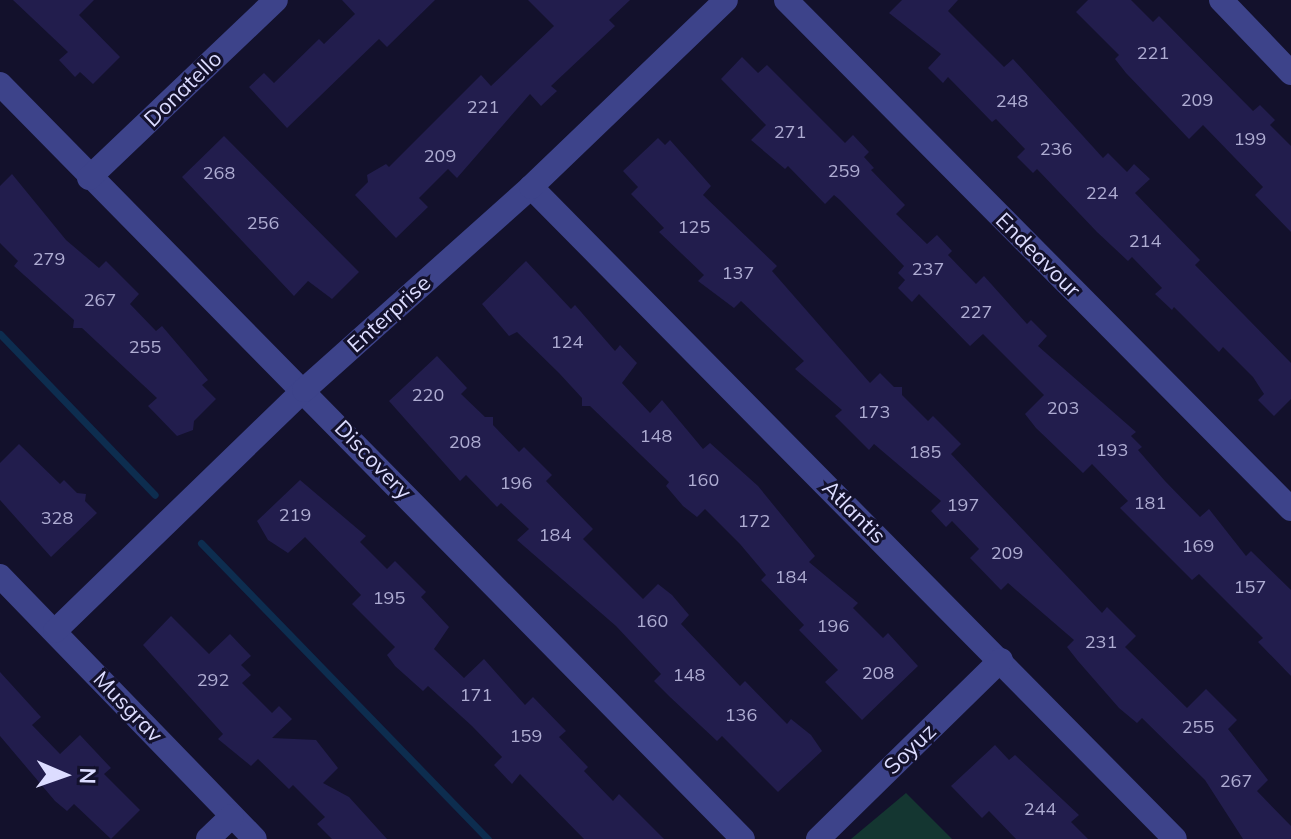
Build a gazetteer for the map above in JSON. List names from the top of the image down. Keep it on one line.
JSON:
{"streets":{"street":["Donatello","Endeavour","Enterprise","Discovery","Atlantis","Musgrav","Soyuz"]},"crossings":[["Donatello","Discovery"],["Enterprise","Discovery"],["Enterprise","Atlantis"],["Enterprise","Musgrav"],["Atlantis","Soyuz"]],"house_numbers":["221","209","248","221","271","199","236","209","259","268","224","256","125","214","279","237","137","267","227","124","255","220","203","173","148","208","193","185","160","196","181","197","219","328","172","184","169","209","184","157","195","160","196","231","208","148","292","171","136","255","159","267","244"],"north":"right"}
